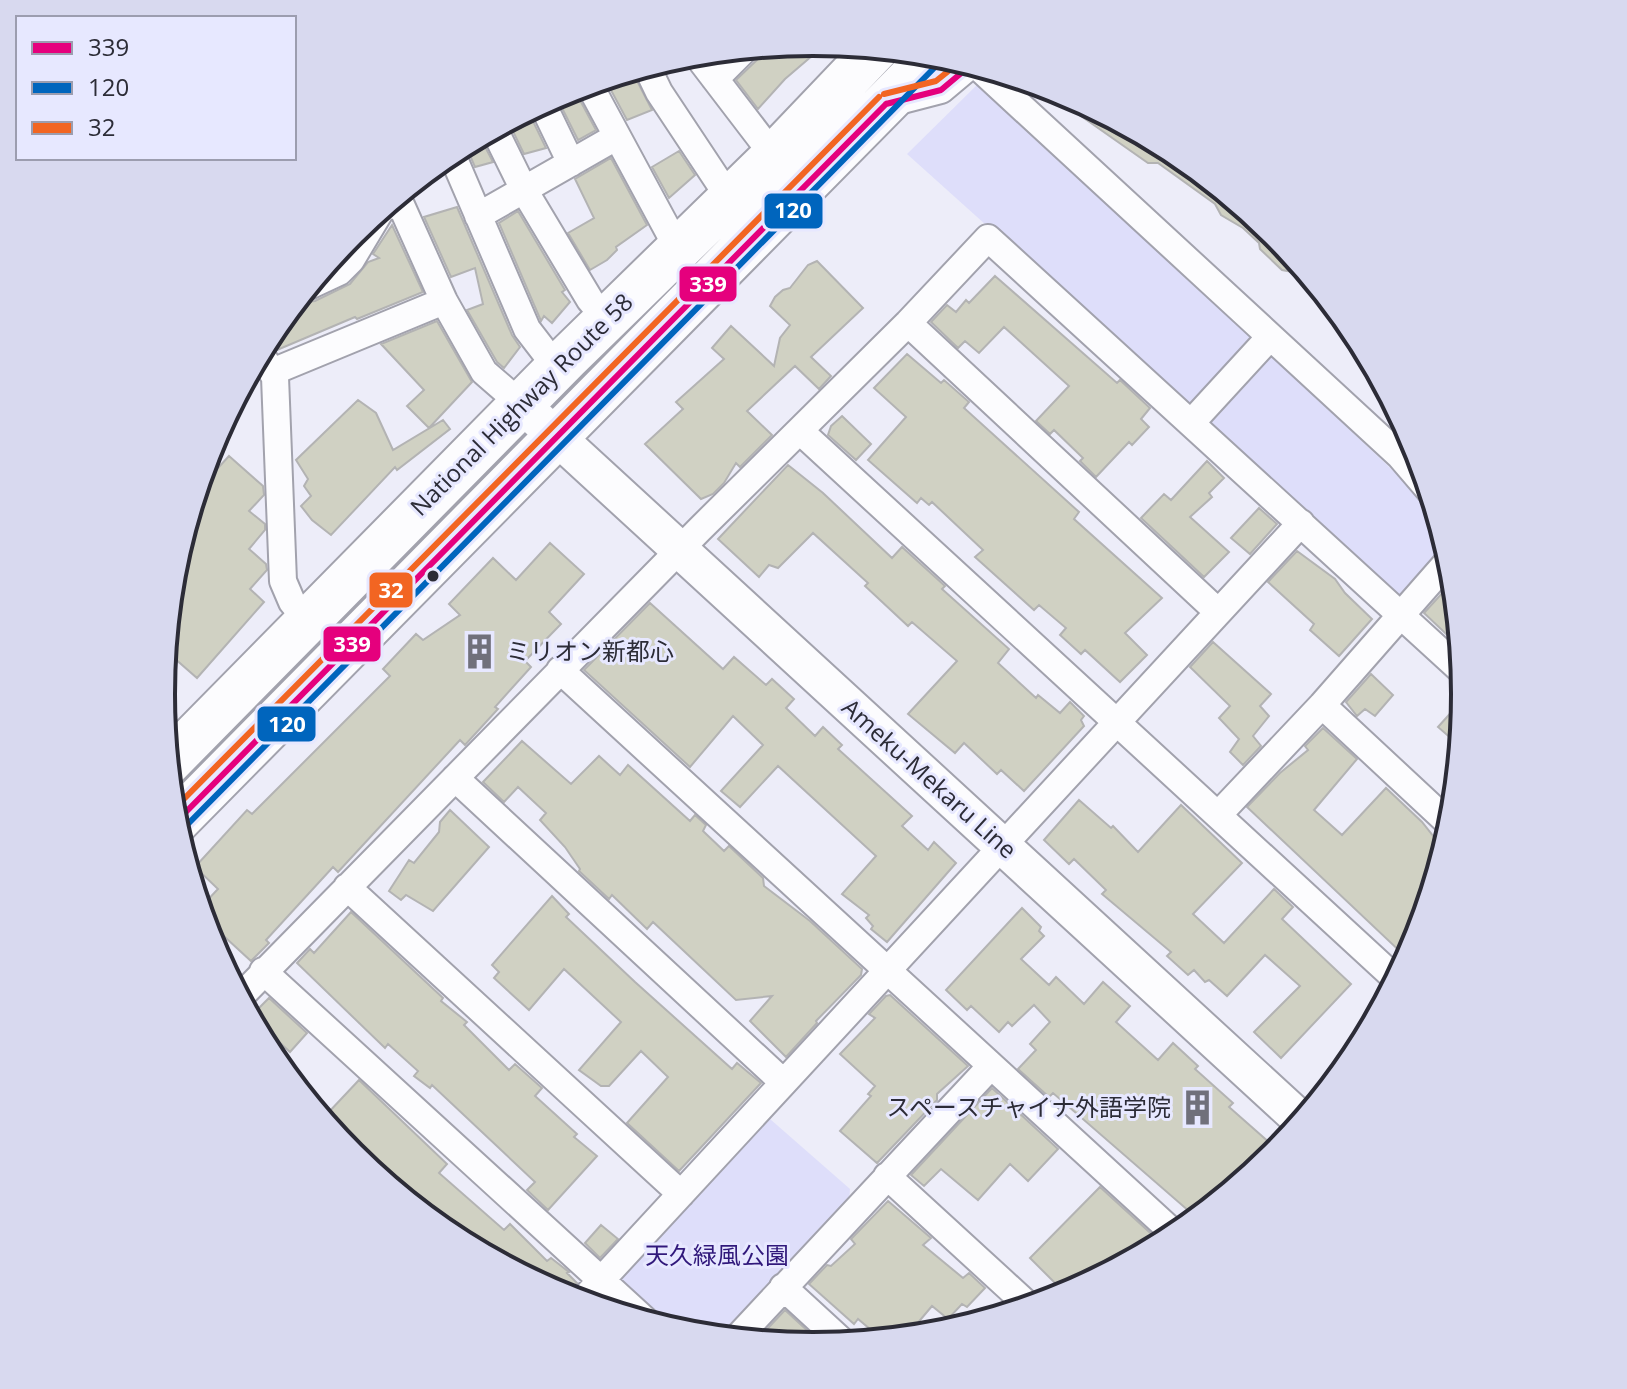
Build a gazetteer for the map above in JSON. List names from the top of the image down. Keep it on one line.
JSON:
{"streets":{"highway":["National Highway Route 58"],"street":["Ameku-Mekaru Line"]},"crossings":[["National Highway Route 58","Ameku-Mekaru Line"]],"parks":["天久緑風公園"],"places":{"building":["ミリオン新都心","スペースチャイナ外語学院"]},"lines":["transit line 120","transit line 32","transit line 339"],"legend":["339","120","32"]}
